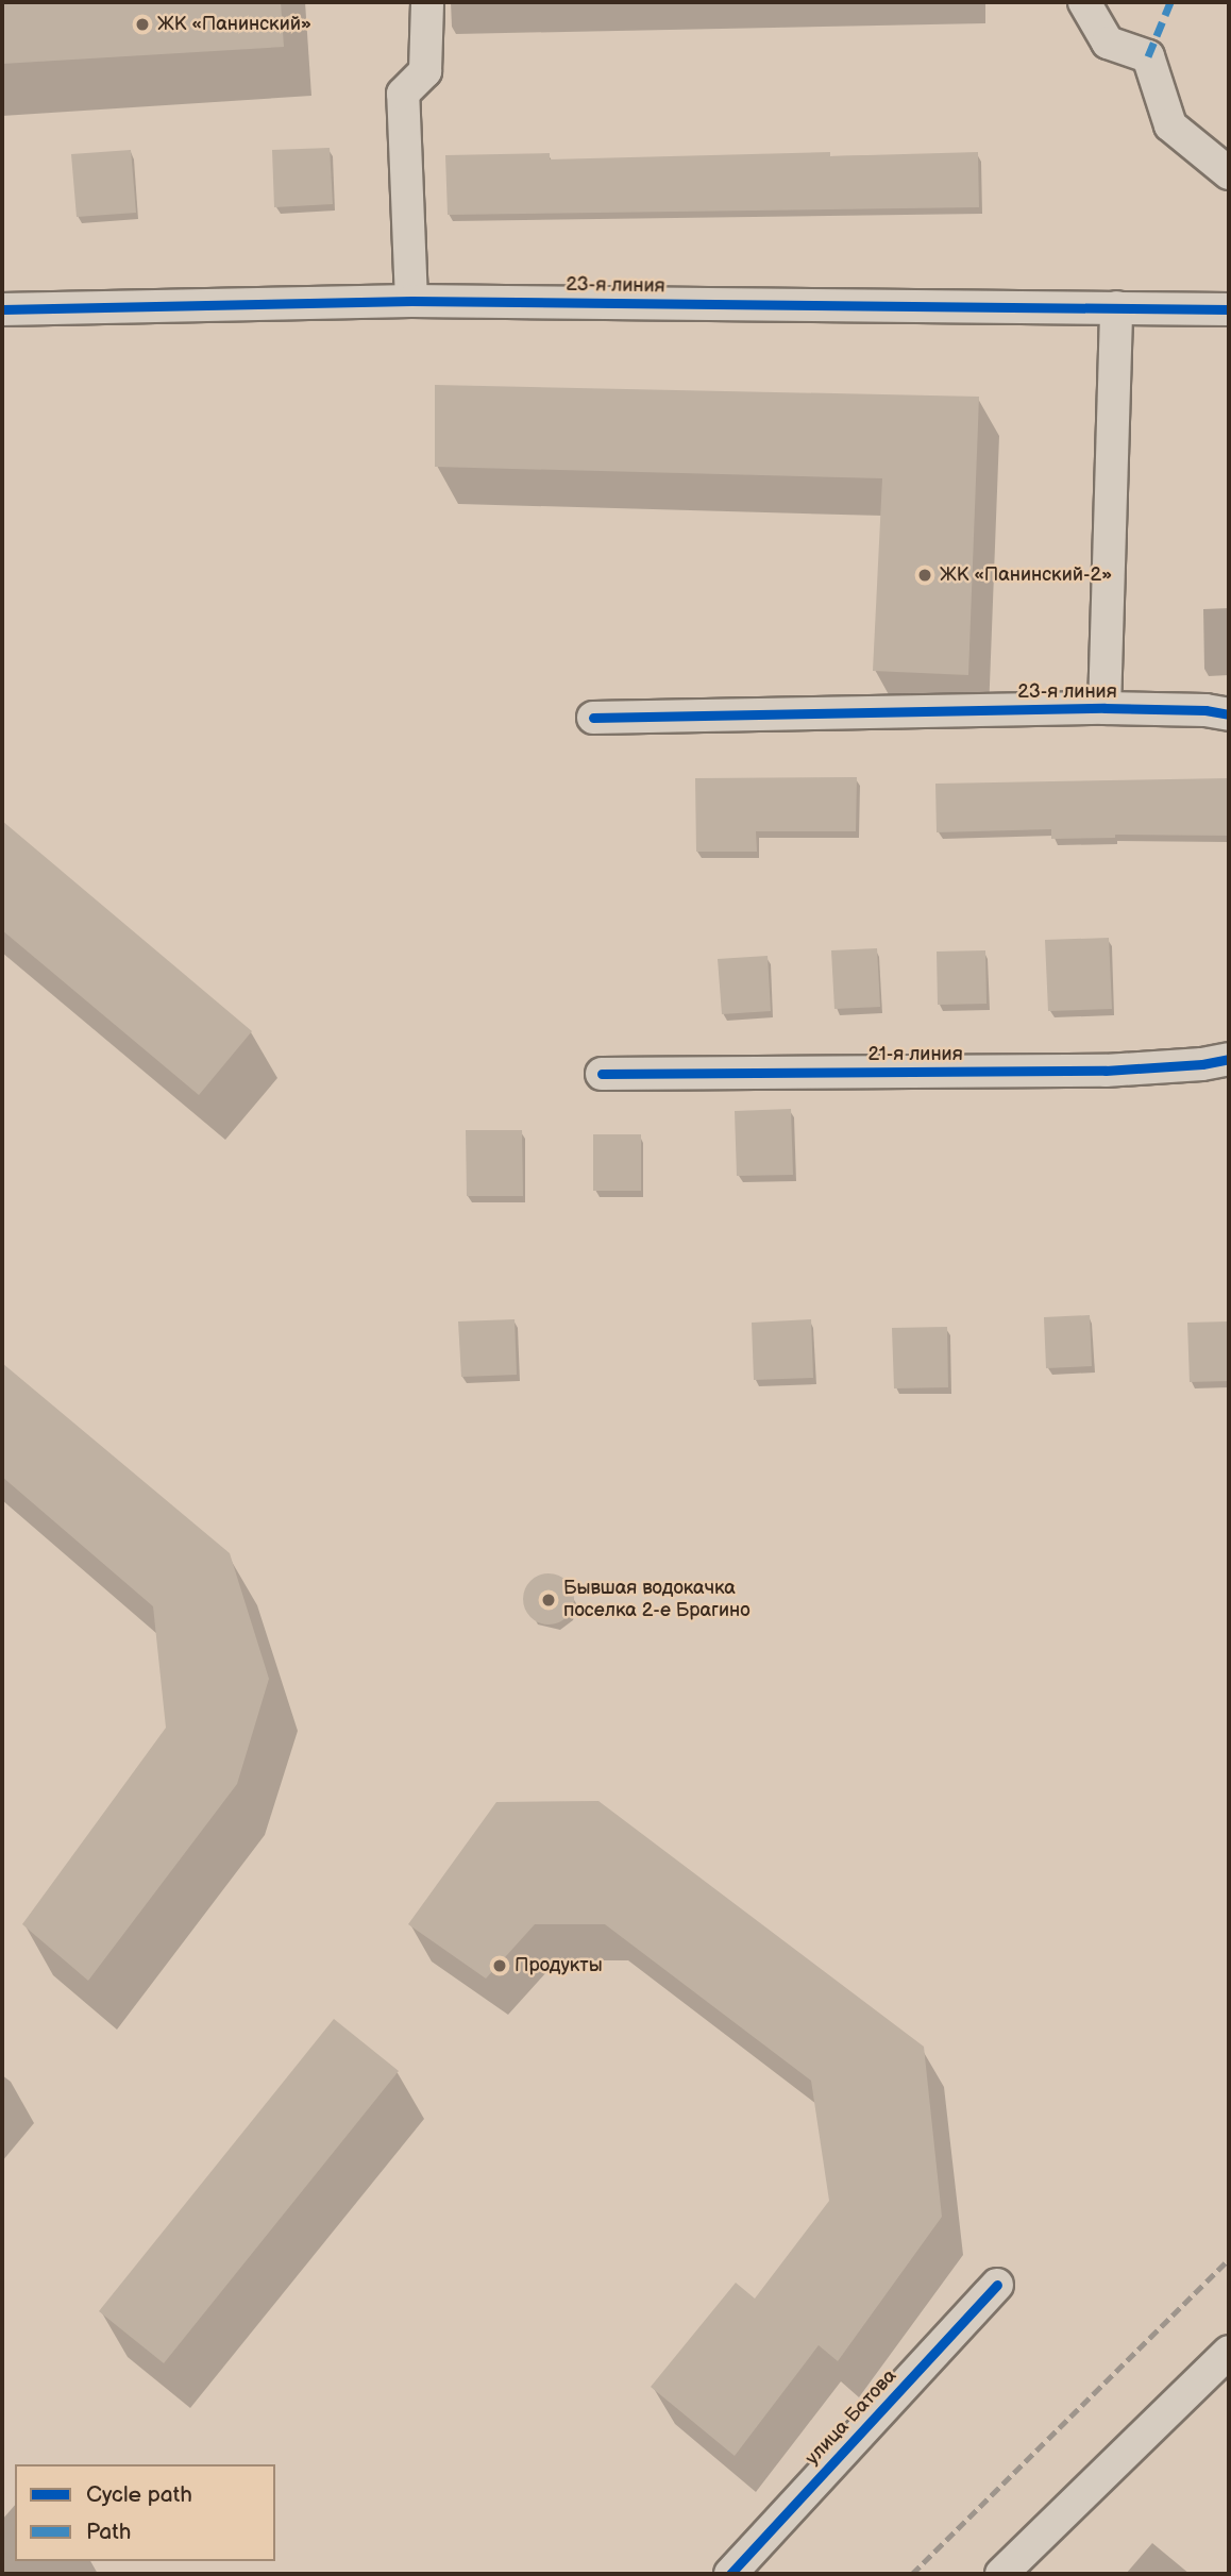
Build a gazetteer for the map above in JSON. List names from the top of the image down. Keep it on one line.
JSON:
{"streets":{"street":["23-я линия","21-я линия","улица Батова"]},"places":["ЖК «Панинский»","ЖК «Панинский-2»","Бывшая водокачка поселка 2-е Брагино","Продукты"],"legend":["Cycle path","Path"]}
